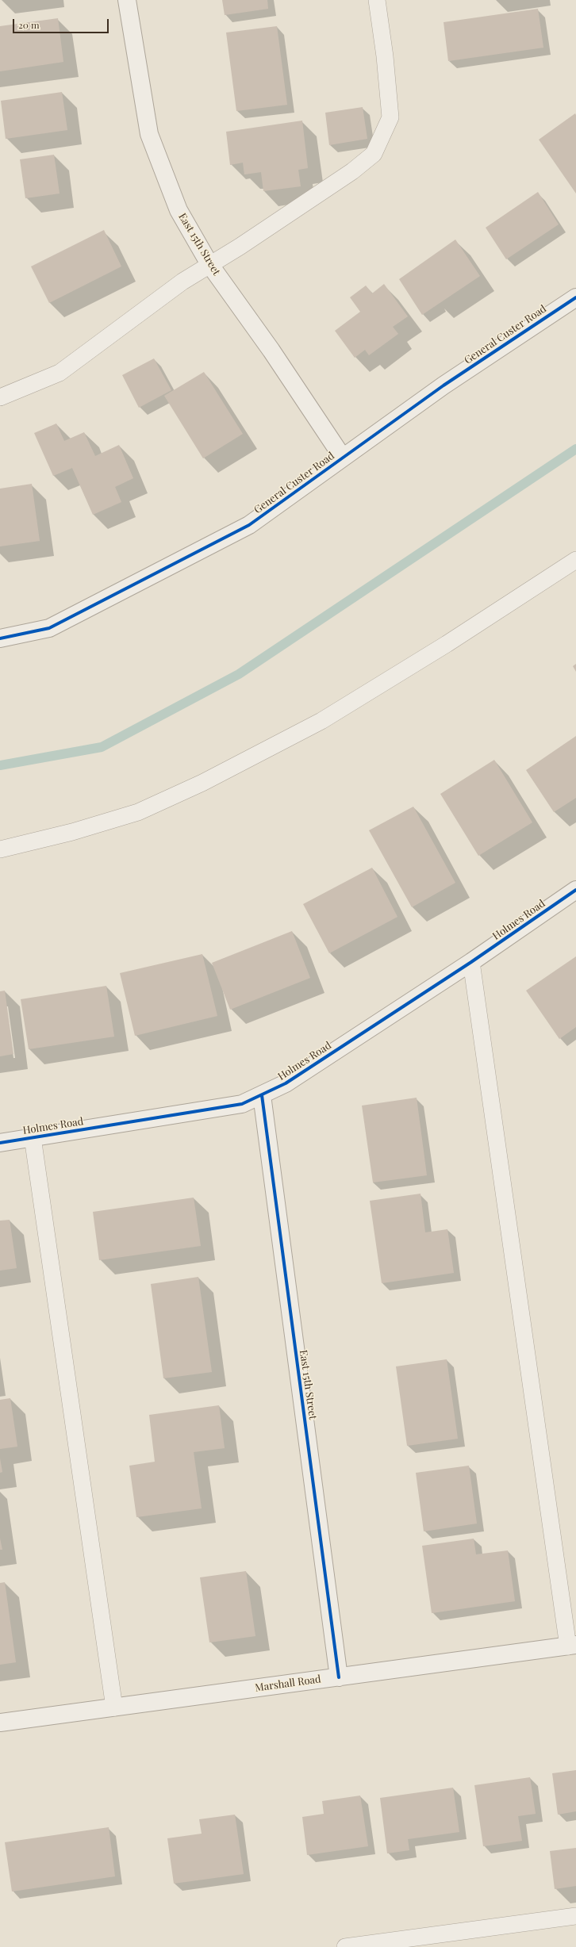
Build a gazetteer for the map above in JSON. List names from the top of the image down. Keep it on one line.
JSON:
{"streets":{"street":["East 15th Street","General Custer Road","Holmes Road","Marshall Road"]},"crossings":[["East 15th Street","General Custer Road"],["East 15th Street","Holmes Road"],["East 15th Street","Marshall Road"]],"scale_bar":"20 m"}
